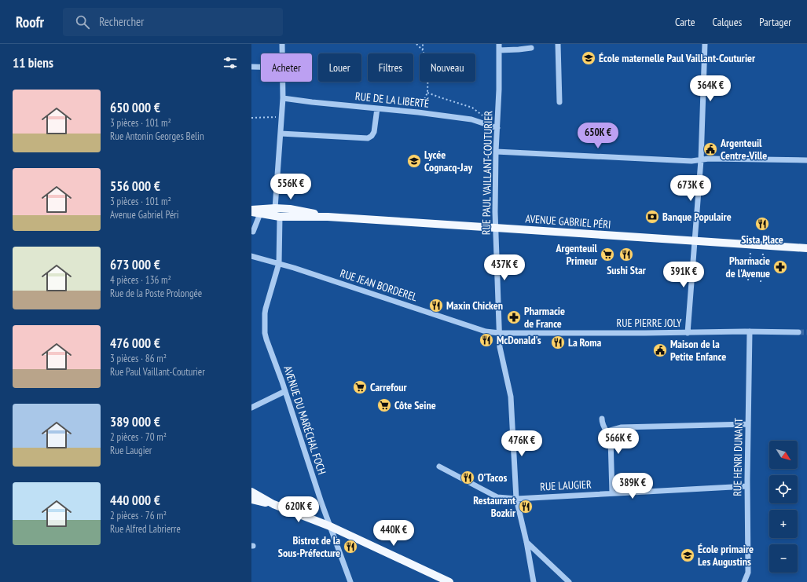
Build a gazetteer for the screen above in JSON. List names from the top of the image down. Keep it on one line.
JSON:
{"streets":{"main road":["AVENUE GABRIEL PÉRI"],"street":["RUE DE LA LIBERTÉ","RUE PAUL VAILLANT-COUTURIER","RUE JEAN BORDEREL","RUE PIERRE JOLY","AVENUE DU MARÉCHAL FOCH","RUE HENRI DUNANT","RUE LAUGIER"]},"crossings":[["RUE DE LA LIBERTÉ","RUE PAUL VAILLANT-COUTURIER"],["RUE PAUL VAILLANT-COUTURIER","AVENUE GABRIEL PÉRI"],["RUE PAUL VAILLANT-COUTURIER","RUE JEAN BORDEREL"],["RUE PAUL VAILLANT-COUTURIER","RUE PIERRE JOLY"],["RUE PAUL VAILLANT-COUTURIER","RUE LAUGIER"],["AVENUE GABRIEL PÉRI","AVENUE DU MARÉCHAL FOCH"],["RUE JEAN BORDEREL","RUE PIERRE JOLY"],["RUE JEAN BORDEREL","AVENUE DU MARÉCHAL FOCH"],["RUE PIERRE JOLY","RUE HENRI DUNANT"],["RUE HENRI DUNANT","RUE LAUGIER"]],"places":{"school or university":["École maternelle Paul Vaillant-Couturier","Lycée Cognacq-Jay","École primaire Les Augustins"],"public building":["Argenteuil Centre-Ville","Maison de la Petite Enfance"],"bank":["Banque Populaire"],"restaurant":["Sista Place","Sushi Star","Maxin Chicken","McDonald's","La Roma","O'Tacos","Restaurant Bozkir","Bistrot de la Sous-Préfecture"],"supermarket":["Argenteuil Primeur","Carrefour","Côte Seine"],"pharmacy":["Pharmacie de l'Avenue","Pharmacie de France"]},"north":"bottom right","page":{"header":"Roofr","search":"Rechercher","nav":["Carte","Calques","Partager"],"heading":"11 biens","chip":["Acheter","Louer","Filtres","Nouveau"],"price":["364K €","650K €","556K €","673K €","437K €","391K €","566K €","476K €","389K €","620K €","440K €"],"list":[{"name":"650 000 €","note":"3 pièces · 101 m² · Rue Antonin Georges Belin"},{"name":"556 000 €","note":"3 pièces · 101 m² · Avenue Gabriel Péri"},{"name":"673 000 €","note":"4 pièces · 136 m² · Rue de la Poste Prolongée"},{"name":"476 000 €","note":"3 pièces · 86 m² · Rue Paul Vaillant-Couturier"},{"name":"389 000 €","note":"2 pièces · 70 m² · Rue Laugier"},{"name":"440 000 €","note":"2 pièces · 76 m² · Rue Alfred Labrierre"}],"map_buttons":["+","−"]}}
